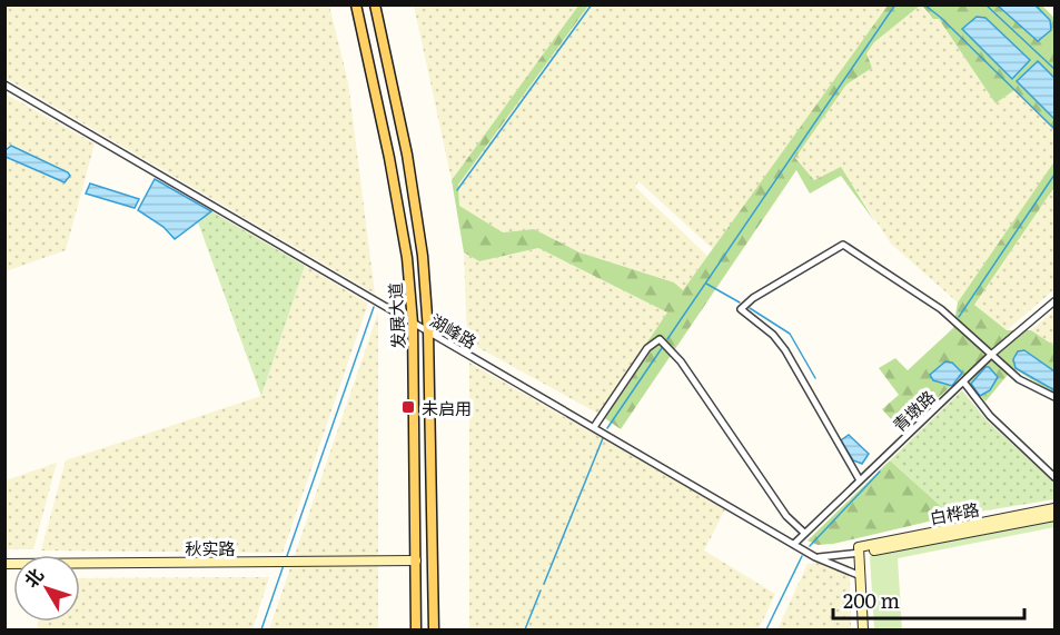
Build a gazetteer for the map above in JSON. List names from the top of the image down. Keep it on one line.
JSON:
{"streets":{"main road":["发展大道"],"street":["湖峰路","青墩路","白桦路","秋实路"]},"crossings":[["发展大道","湖峰路"],["发展大道","秋实路"],["湖峰路","青墩路"]],"places":{"transit":["未启用"]},"scale_bar":"200 m","north":"top left"}
